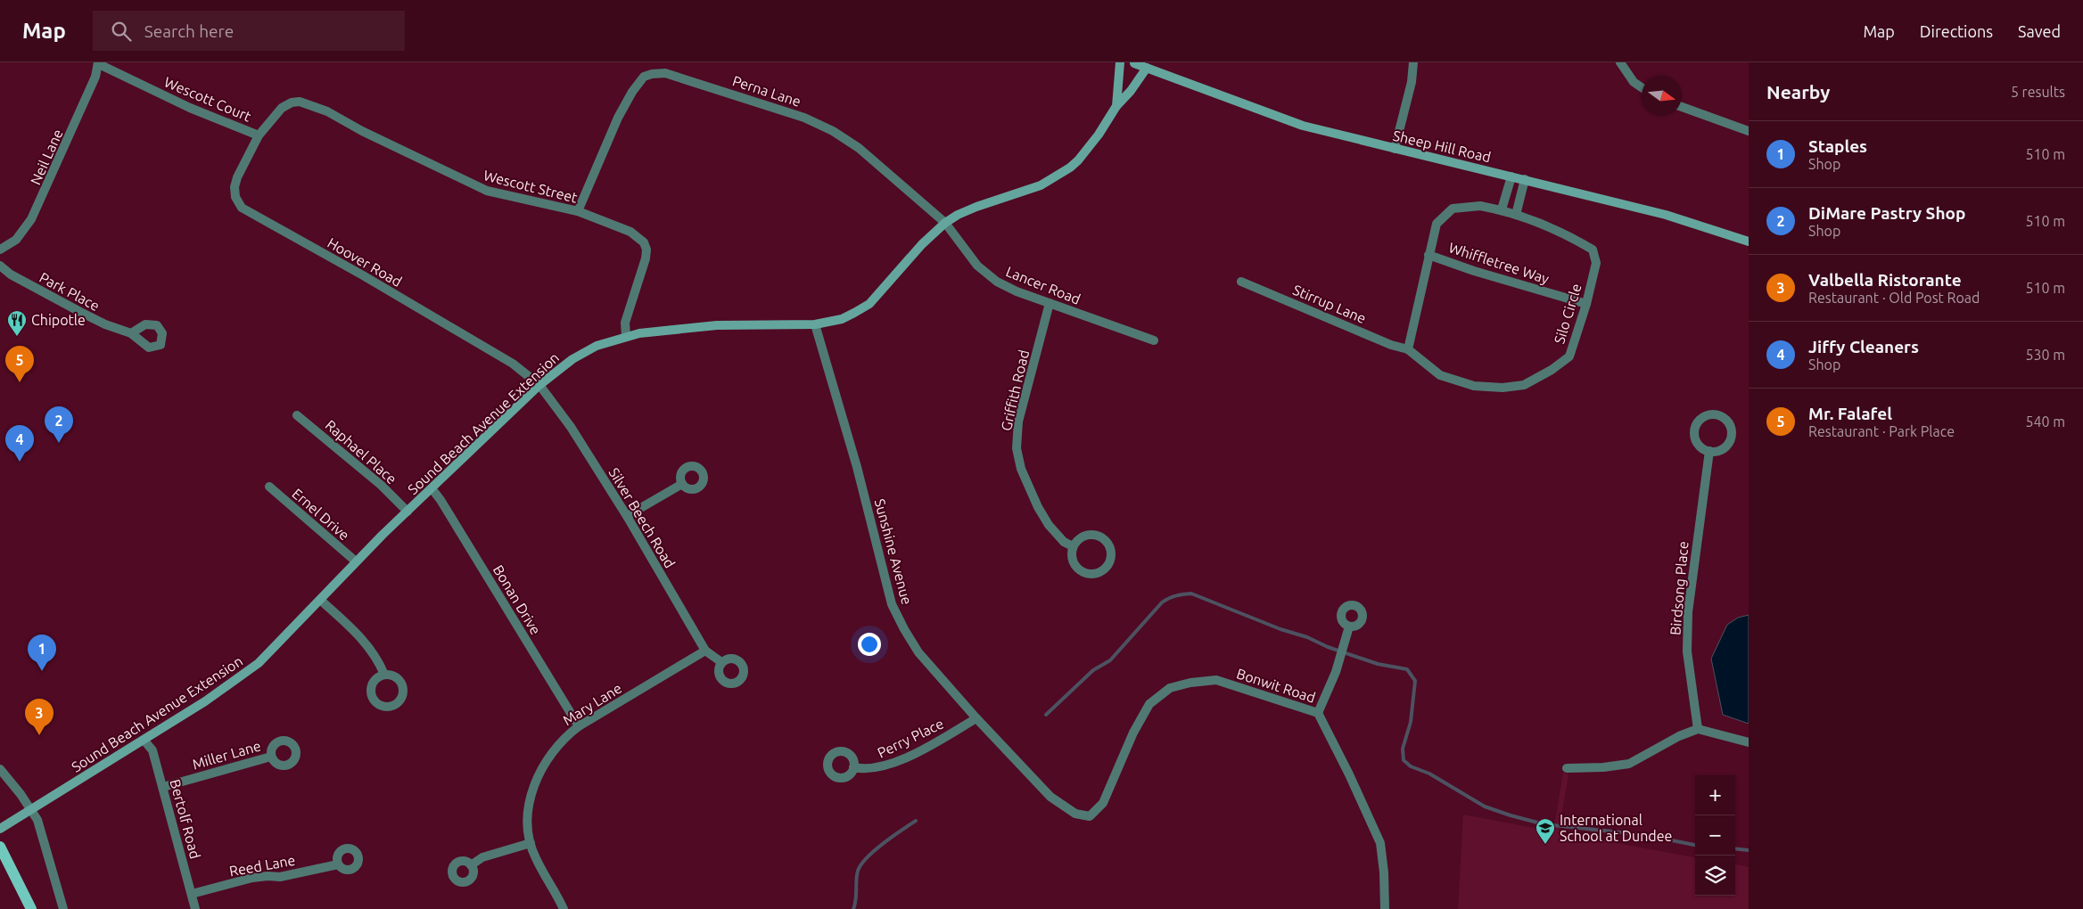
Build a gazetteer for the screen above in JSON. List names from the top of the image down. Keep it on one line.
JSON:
{"streets":{"street":["Perna Lane","Wescott Court","Sheep Hill Road","Neil Lane","Wescott Street","Hoover Road","Whiffletree Way","Lancer Road","Park Place","Stirrup Lane","Silo Circle","Griffith Road","Sound Beach Avenue Extension","Raphael Place","Ernel Drive","Silver Beech Road","Sunshine Avenue","Birdsong Place","Bonan Drive","Bonwit Road","Mary Lane","Perry Place","Miller Lane","Bertolf Road","Reed Lane"]},"crossings":[["Perna Lane","Wescott Street"],["Perna Lane","Lancer Road"],["Perna Lane","Sound Beach Avenue Extension"],["Wescott Court","Neil Lane"],["Wescott Court","Wescott Street"],["Wescott Court","Hoover Road"],["Sheep Hill Road","Sound Beach Avenue Extension"],["Wescott Street","Hoover Road"],["Wescott Street","Sound Beach Avenue Extension"],["Hoover Road","Sound Beach Avenue Extension"],["Hoover Road","Silver Beech Road"],["Whiffletree Way","Silo Circle"],["Lancer Road","Griffith Road"],["Lancer Road","Sound Beach Avenue Extension"],["Stirrup Lane","Silo Circle"],["Sound Beach Avenue Extension","Raphael Place"],["Sound Beach Avenue Extension","Ernel Drive"],["Sound Beach Avenue Extension","Silver Beech Road"],["Sound Beach Avenue Extension","Sunshine Avenue"],["Sound Beach Avenue Extension","Bonan Drive"],["Sound Beach Avenue Extension","Bertolf Road"],["Silver Beech Road","Mary Lane"],["Sunshine Avenue","Bonwit Road"],["Sunshine Avenue","Perry Place"],["Bonan Drive","Mary Lane"],["Miller Lane","Bertolf Road"],["Bertolf Road","Reed Lane"]],"places":{"restaurant":["Chipotle"],"school or university":["International School at Dundee"]},"north":"right","page":{"header":"Map","search":"Search here","nav":["Map","Directions","Saved"],"heading":["Nearby","5 results"],"list":[{"mark":"1","name":"Staples","note":"Shop","value":"510 m"},{"mark":"2","name":"DiMare Pastry Shop","note":"Shop","value":"510 m"},{"mark":"3","name":"Valbella Ristorante","note":"Restaurant · Old Post Road","value":"510 m"},{"mark":"4","name":"Jiffy Cleaners","note":"Shop","value":"530 m"},{"mark":"5","name":"Mr. Falafel","note":"Restaurant · Park Place","value":"540 m"}],"pins":["5","2","4","1","3"],"map_buttons":["+","−"]}}
